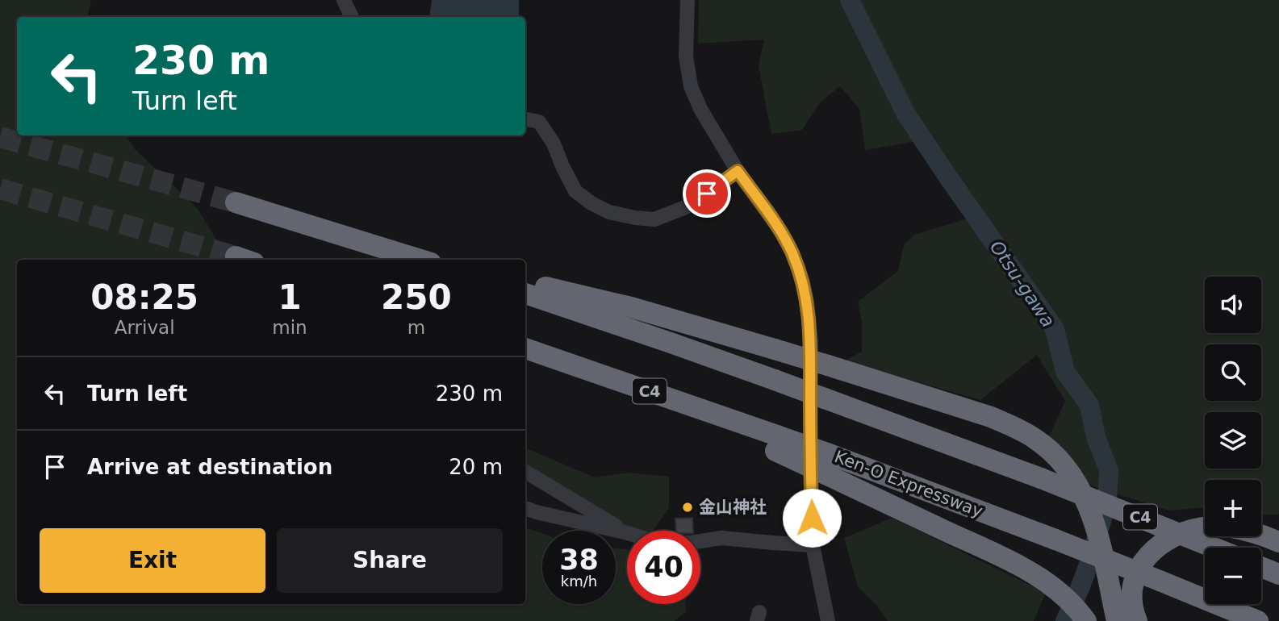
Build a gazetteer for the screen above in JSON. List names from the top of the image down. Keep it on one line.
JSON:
{"streets":{"highway":["C4","Ken-O Expressway"]},"water":["Otsu-gawa"],"places":["金山神社"],"page":{"turn":["230 m","Turn left"],"eta":["08:25","Arrival","1","min","250","m"],"map_buttons":["+","−"],"list":[{"name":"Turn left","value":"230 m"},{"name":"Arrive at destination","value":"20 m"}],"buttons":["Exit","Share"],"speed":"38 km/h","limit":"40"}}
